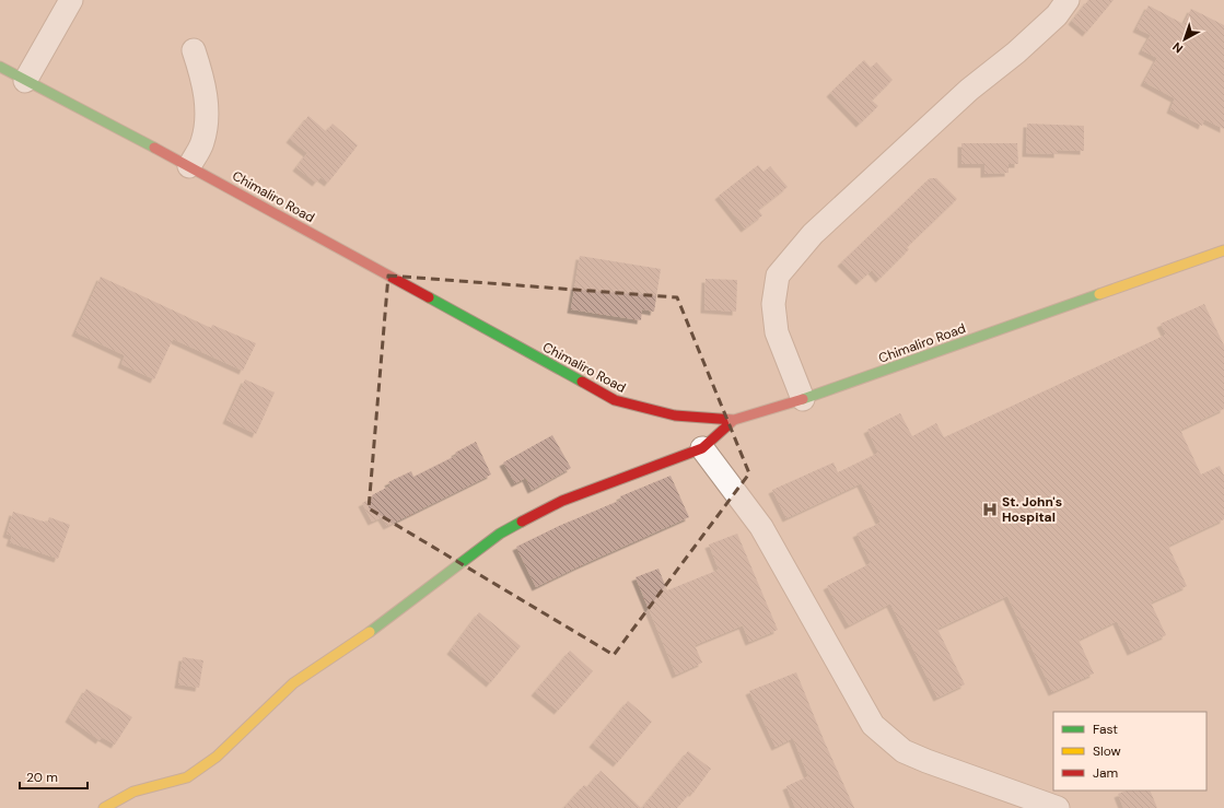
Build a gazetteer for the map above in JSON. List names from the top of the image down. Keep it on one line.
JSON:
{"streets":{"street":["Chimaliro Road"]},"places":{"hospital":["St. John's Hospital"]},"legend":["Fast","Slow","Jam"],"scale_bar":"20 m","north":"bottom left"}
